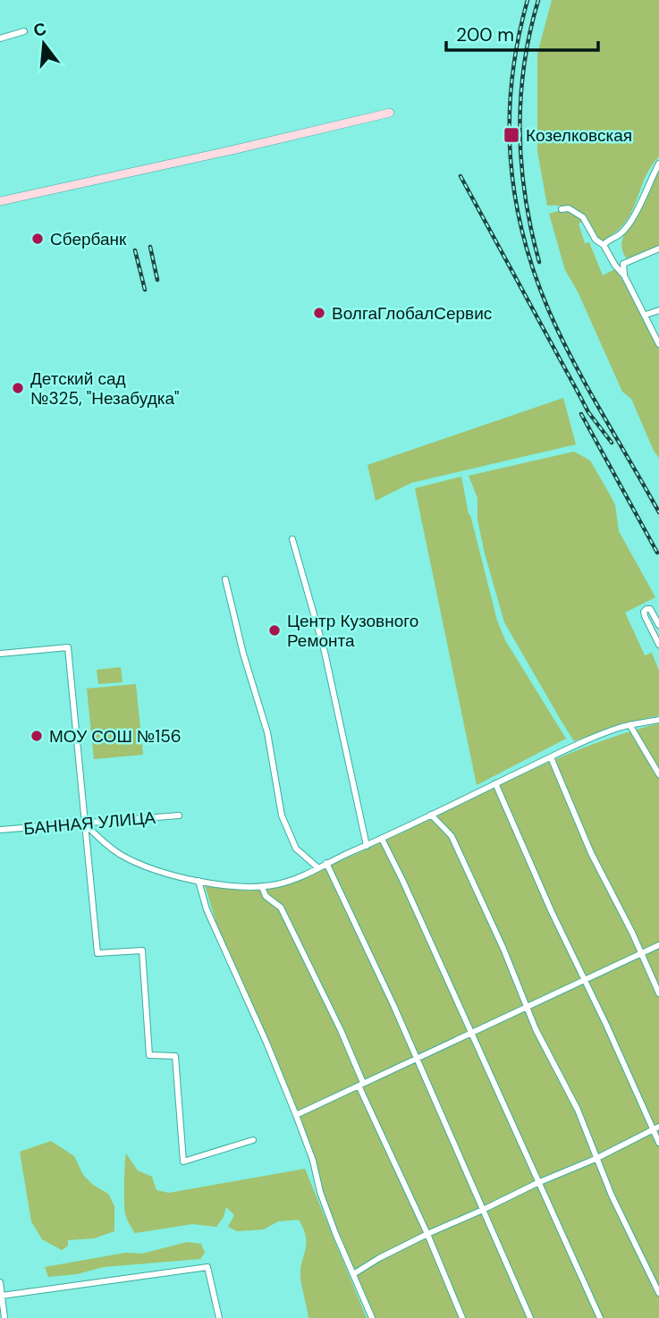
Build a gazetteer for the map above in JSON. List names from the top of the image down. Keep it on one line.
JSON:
{"streets":{"street":["БАННАЯ УЛИЦА"]},"places":{"transit":["Козелковская"],"other":["Сбербанк","ВолгаГлобалСервис","Детский сад №325, \"Незабудка\"","Центр Кузовного Ремонта","МОУ СОШ №156"]},"scale_bar":"200 m","north":"top"}
